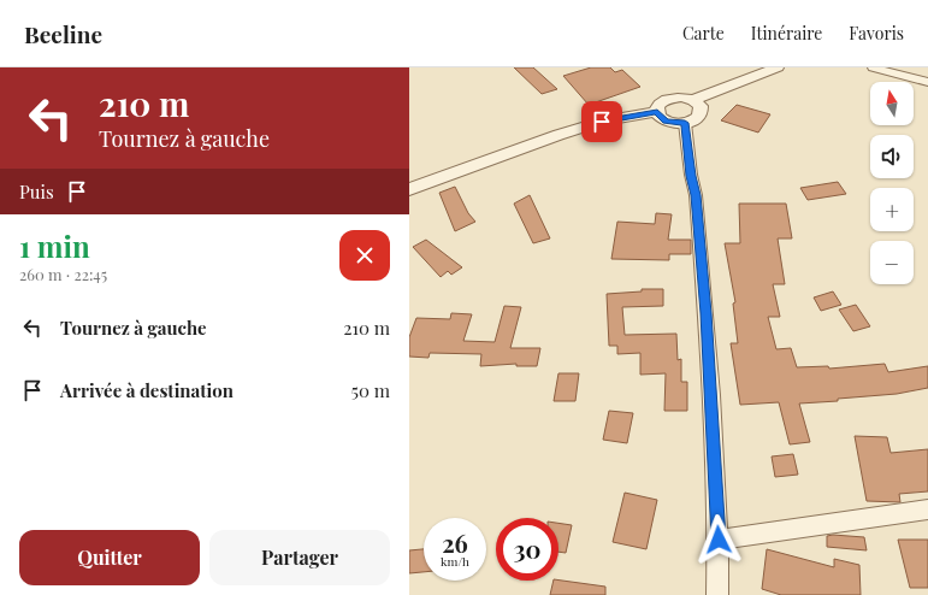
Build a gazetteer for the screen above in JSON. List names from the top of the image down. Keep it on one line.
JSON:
{"north":"top","page":{"header":"Beeline","nav":["Carte","Itinéraire","Favoris"],"turn":["210 m","Tournez à gauche"],"map_buttons":["+","−"],"then":"Puis","heading":["1 min","260 m · 22:45"],"list":[{"name":"Tournez à gauche","value":"210 m"},{"name":"Arrivée à destination","value":"50 m"}],"speed":"26 km/h","limit":"30","buttons":["Quitter","Partager"]}}
